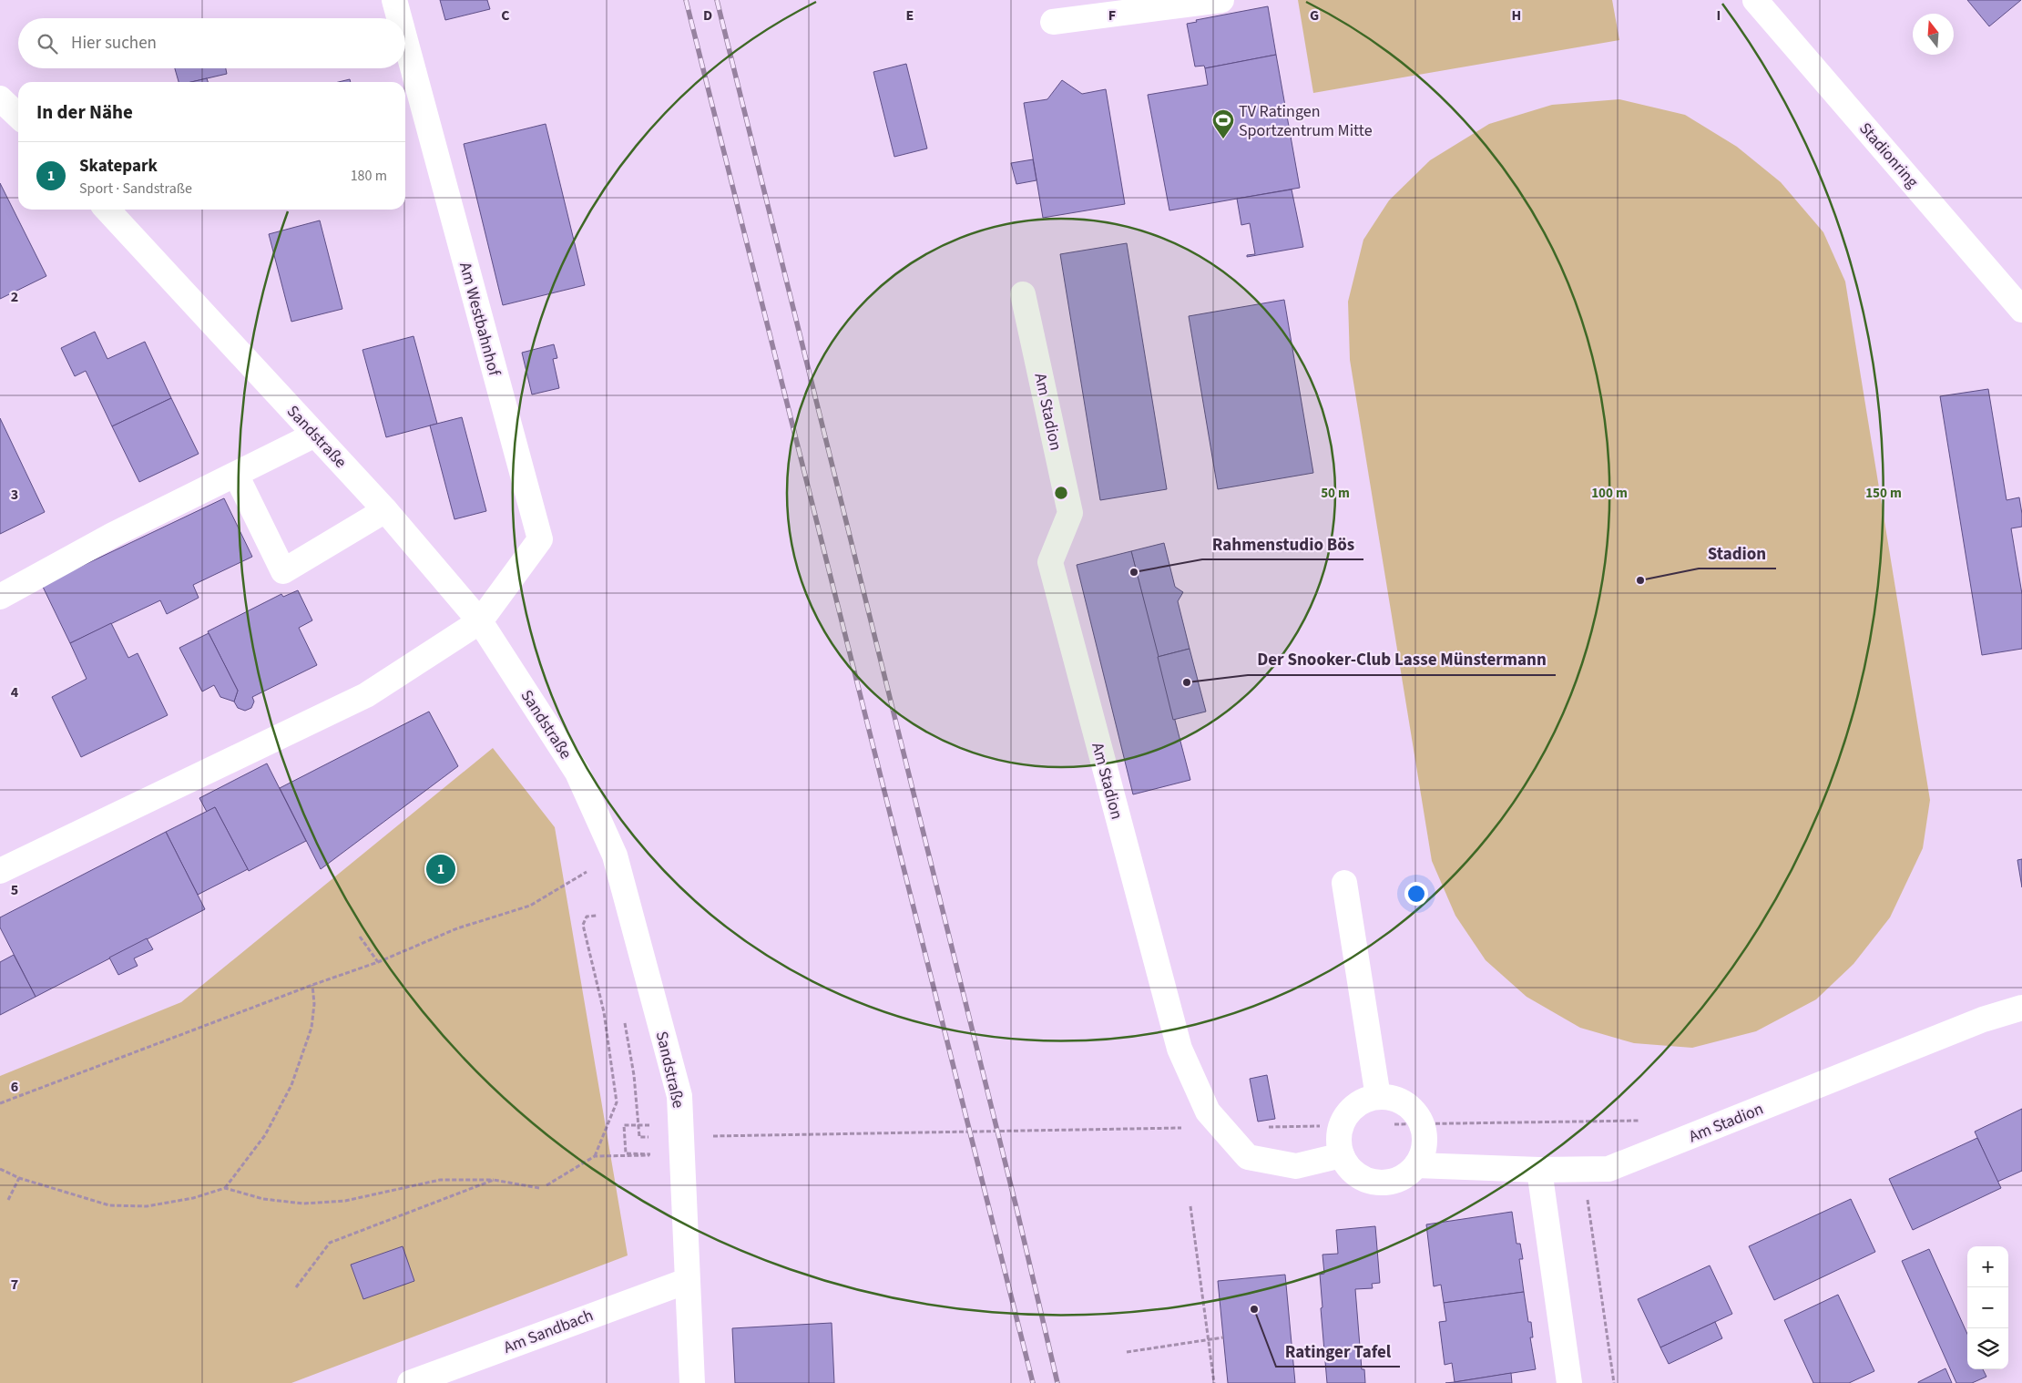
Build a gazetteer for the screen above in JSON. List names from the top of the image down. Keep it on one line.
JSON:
{"streets":{"street":["Stadionring","Am Westbahnhof","Am Stadion","Sandstraße","Am Sandbach"]},"crossings":[["Am Westbahnhof","Sandstraße"],["Sandstraße","Am Sandbach"]],"places":{"sports":["TV Ratingen Sportzentrum Mitte"],"other":["Rahmenstudio Bös","Stadion","Der Snooker-Club Lasse Münstermann","Ratinger Tafel"]},"north":"top","page":{"search":"Hier suchen","heading":"In der Nähe","list":[{"mark":"1","name":"Skatepark","note":"Sport · Sandstraße","value":"180 m"}],"pins":"1","map_buttons":["+","−"]},"grid":{"columns":["C","D","E","F","G","H","I"],"rows":["2","3","4","5","6","7"]},"rings":["50 m","100 m","150 m"]}
